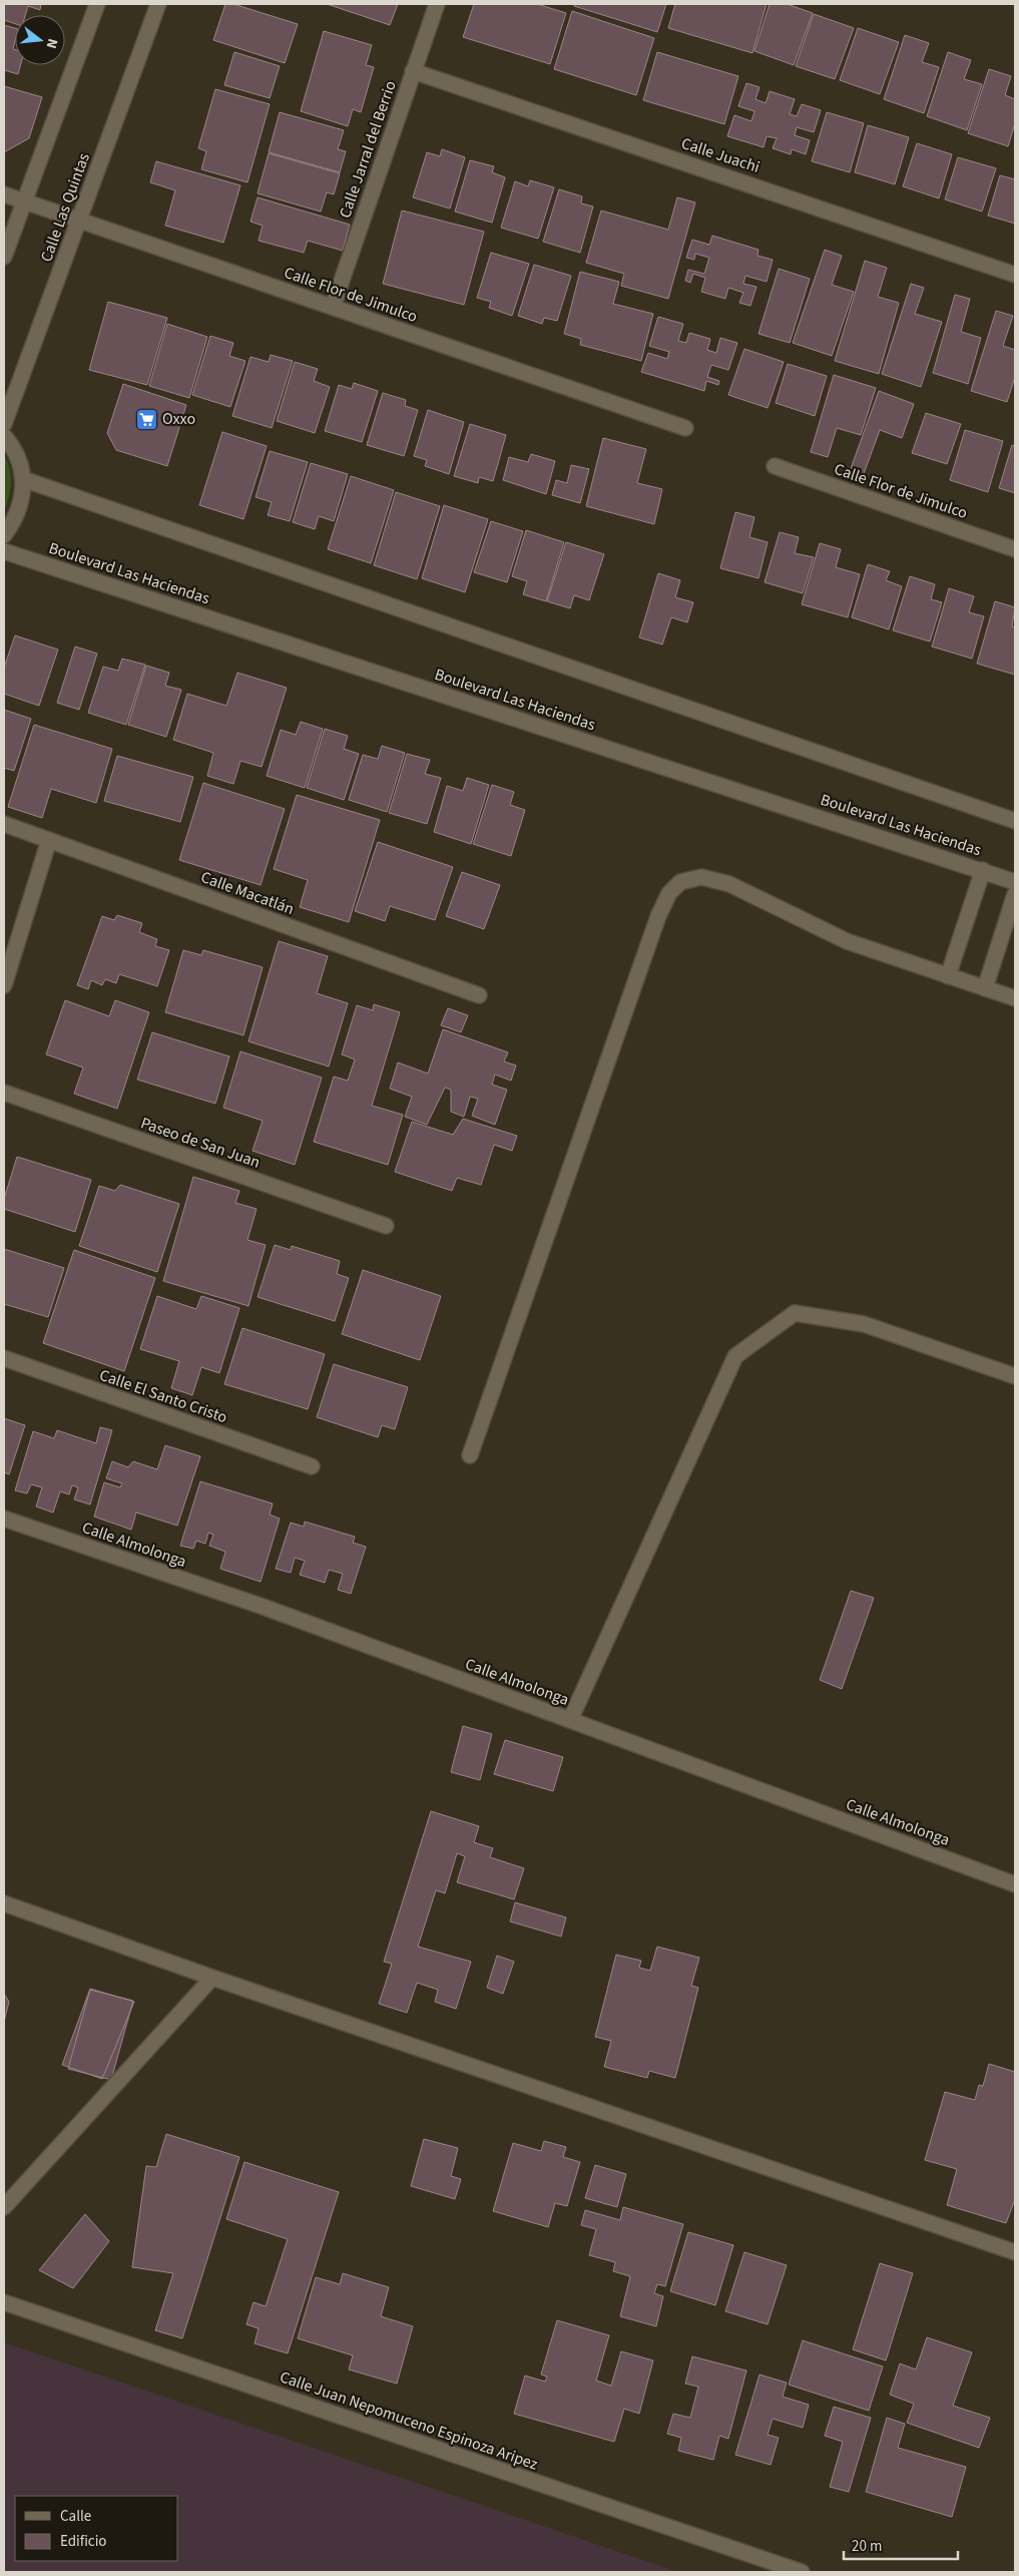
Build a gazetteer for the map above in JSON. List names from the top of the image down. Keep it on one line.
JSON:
{"streets":{"street":["Calle Jarral del Berrio","Calle Juachi","Calle Las Quintas","Calle Flor de Jimulco","Boulevard Las Haciendas","Calle Macatlán","Paseo de San Juan","Calle El Santo Cristo","Calle Almolonga","Calle Juan Nepomuceno Espinoza Aripez"]},"crossings":[["Calle Jarral del Berrio","Calle Juachi"],["Calle Jarral del Berrio","Calle Flor de Jimulco"],["Calle Las Quintas","Calle Flor de Jimulco"]],"places":{"supermarket":["Oxxo"]},"legend":["Calle","Edificio"],"scale_bar":"20 m","north":"right"}
